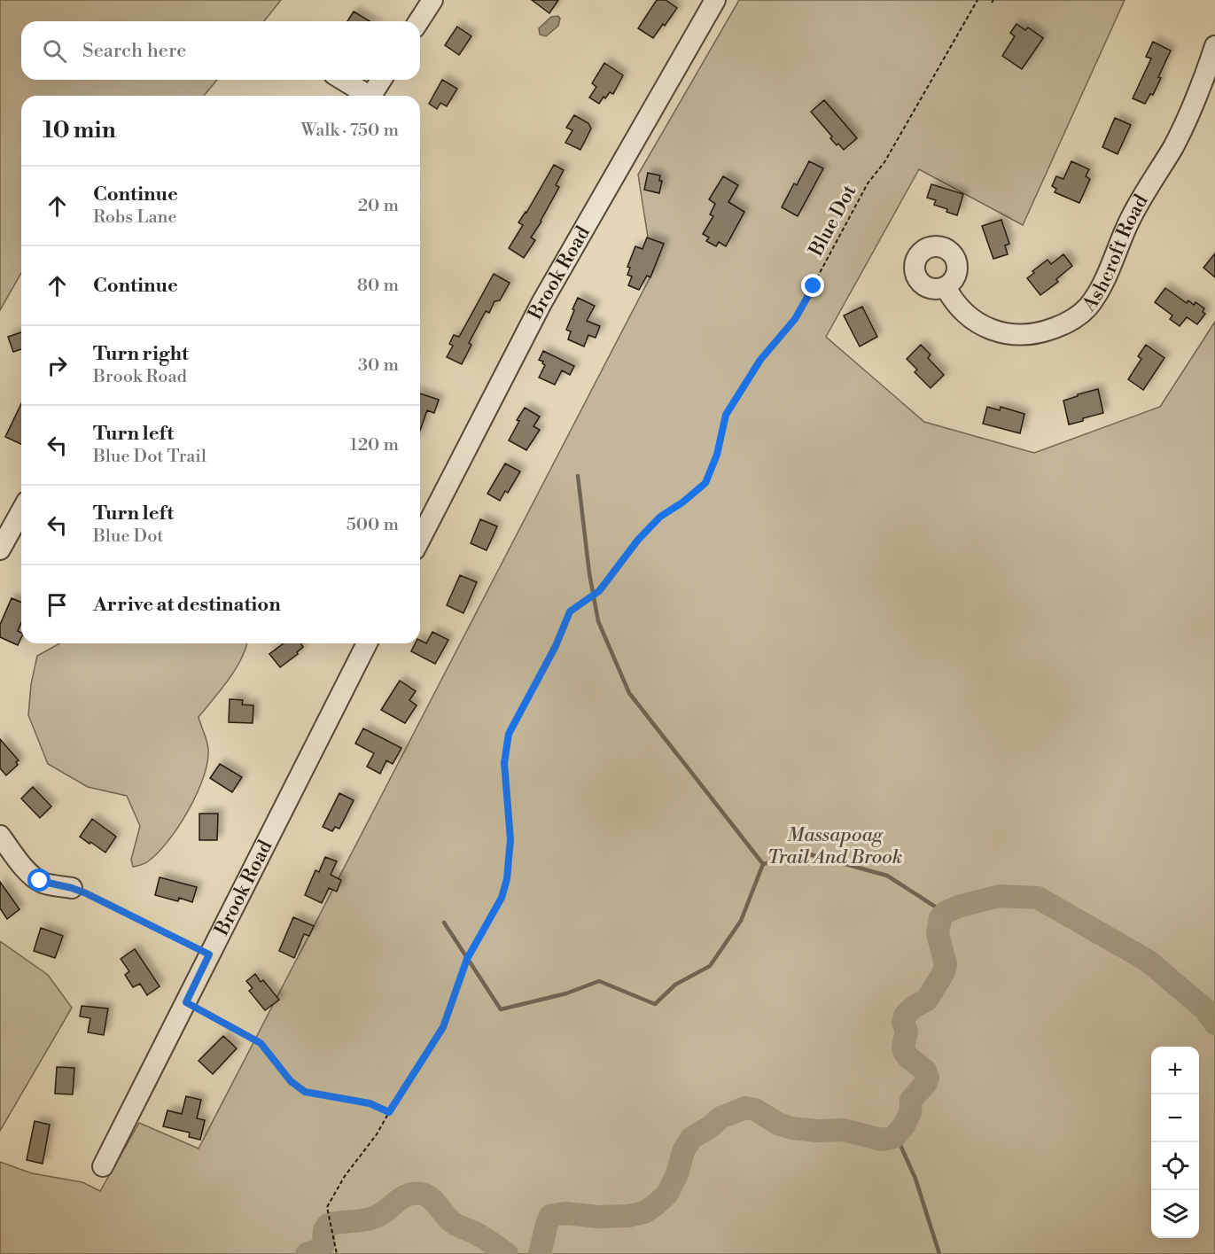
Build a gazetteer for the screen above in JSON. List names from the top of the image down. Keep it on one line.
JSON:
{"streets":{"street":["Ashcroft Road","Brook Road"],"path":["Blue Dot"]},"parks":["Massapoag Trail And Brook"],"page":{"search":"Search here","heading":["10 min","Walk · 750 m"],"list":[["Continue","Robs Lane","20 m"],["Continue","80 m"],["Turn right","Brook Road","30 m"],["Turn left","Blue Dot Trail","120 m"],["Turn left","Blue Dot","500 m"],"Arrive at destination"],"map_buttons":["+","−"]}}
